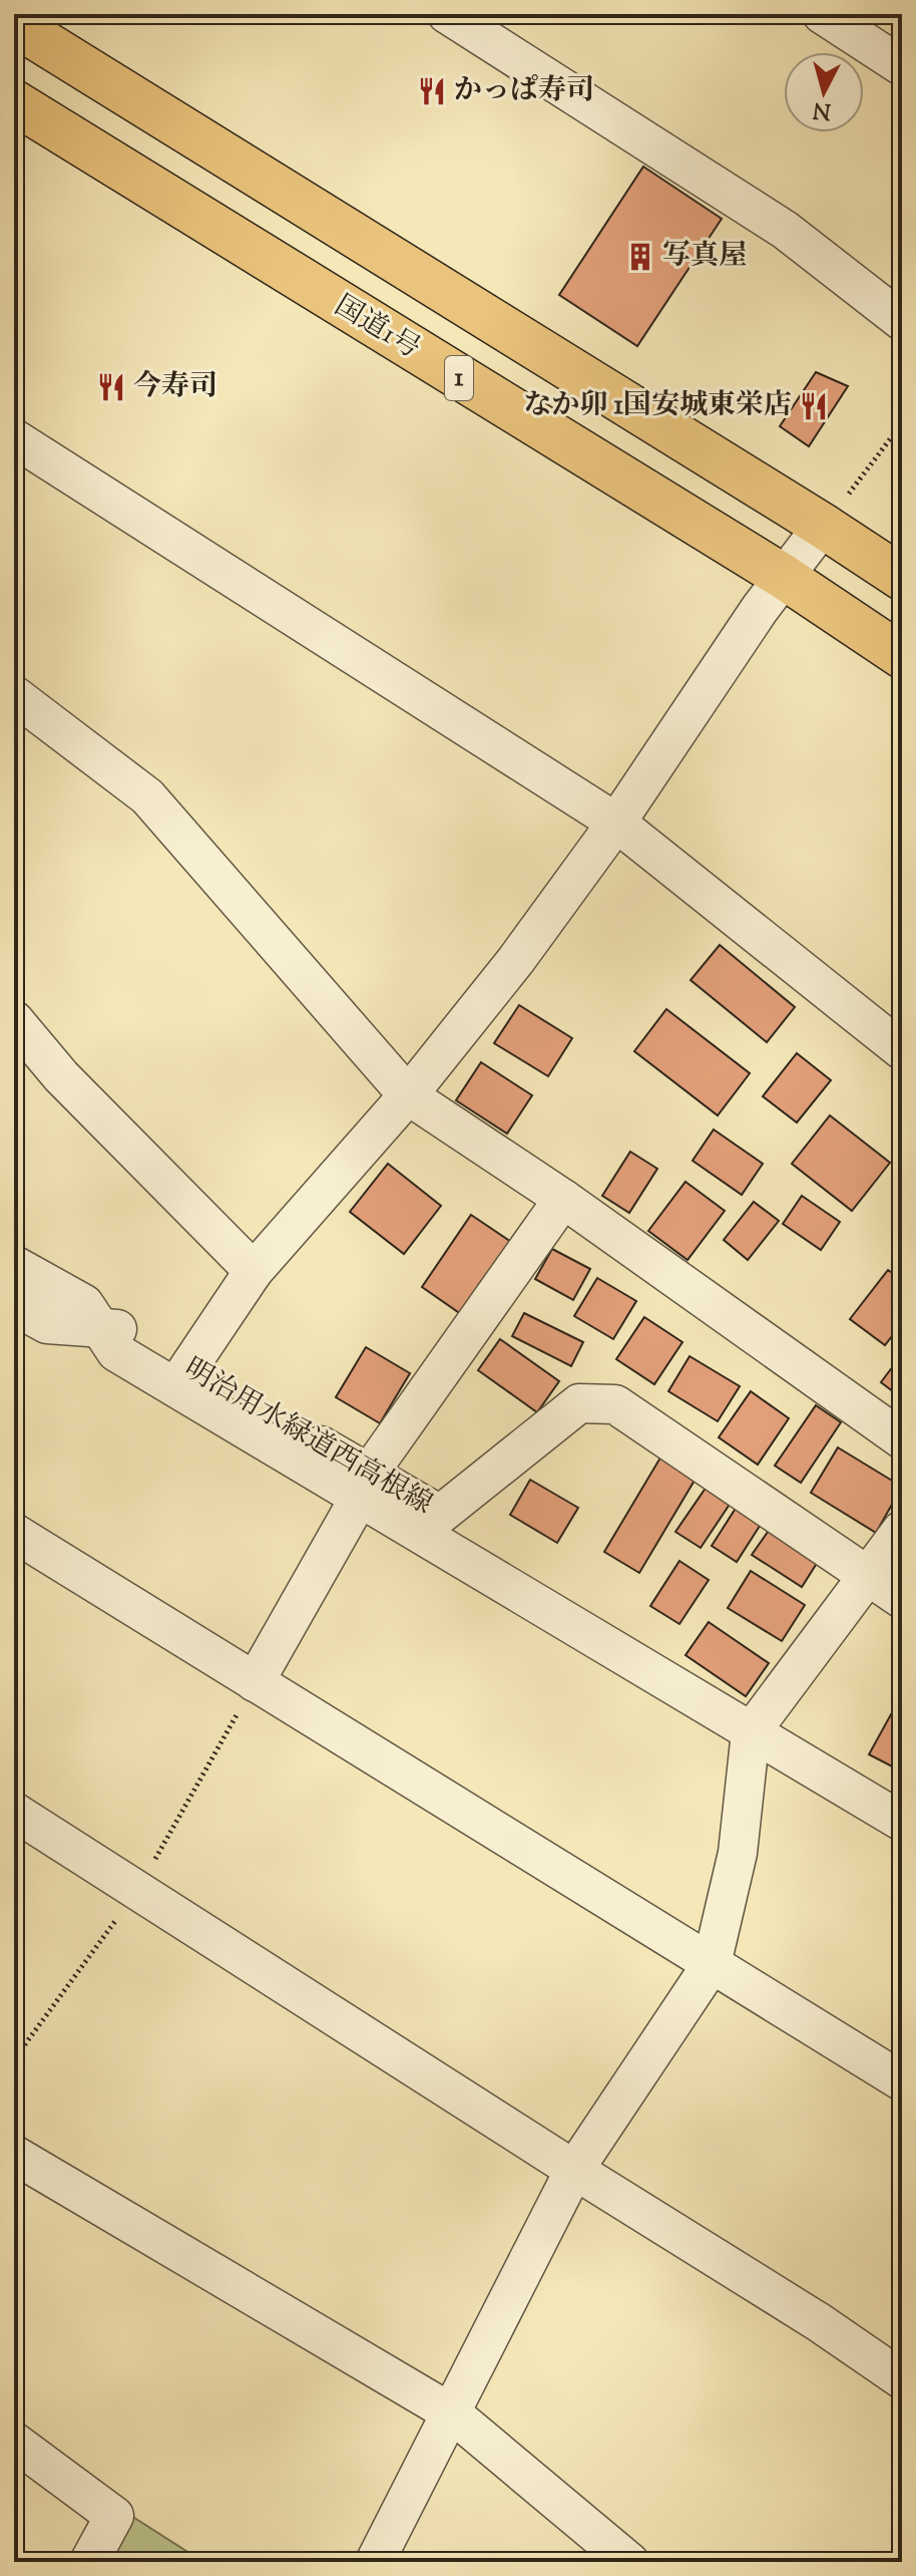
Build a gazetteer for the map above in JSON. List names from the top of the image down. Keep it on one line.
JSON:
{"streets":{"highway":["国道1号","1"],"street":["明治用水緑道西高根線"]},"places":{"restaurant":["かっぱ寿司","今寿司","なか卯 1国安城東栄店"],"building":["写真屋"]},"north":"bottom"}
